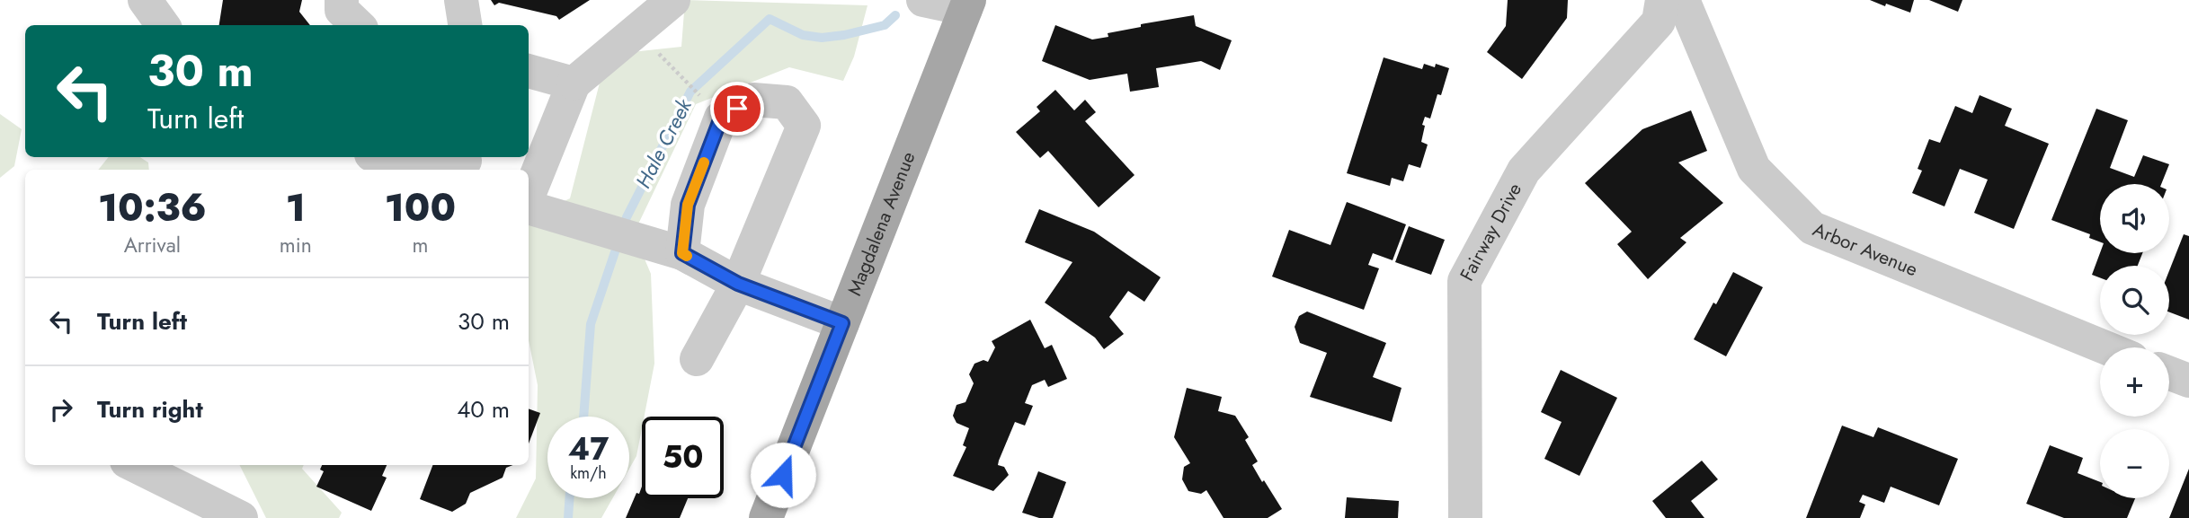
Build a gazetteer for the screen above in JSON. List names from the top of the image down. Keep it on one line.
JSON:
{"streets":{"main road":["Magdalena Avenue"],"street":["Fairway Drive","Arbor Avenue"]},"water":["Hale Creek"],"page":{"turn":["30 m","Turn left"],"eta":["10:36","Arrival","1","min","100","m"],"map_buttons":["+","−"],"list":[{"name":"Turn left","value":"30 m"},{"name":"Turn right","value":"40 m"}],"speed":"47 km/h","limit":"50"}}
